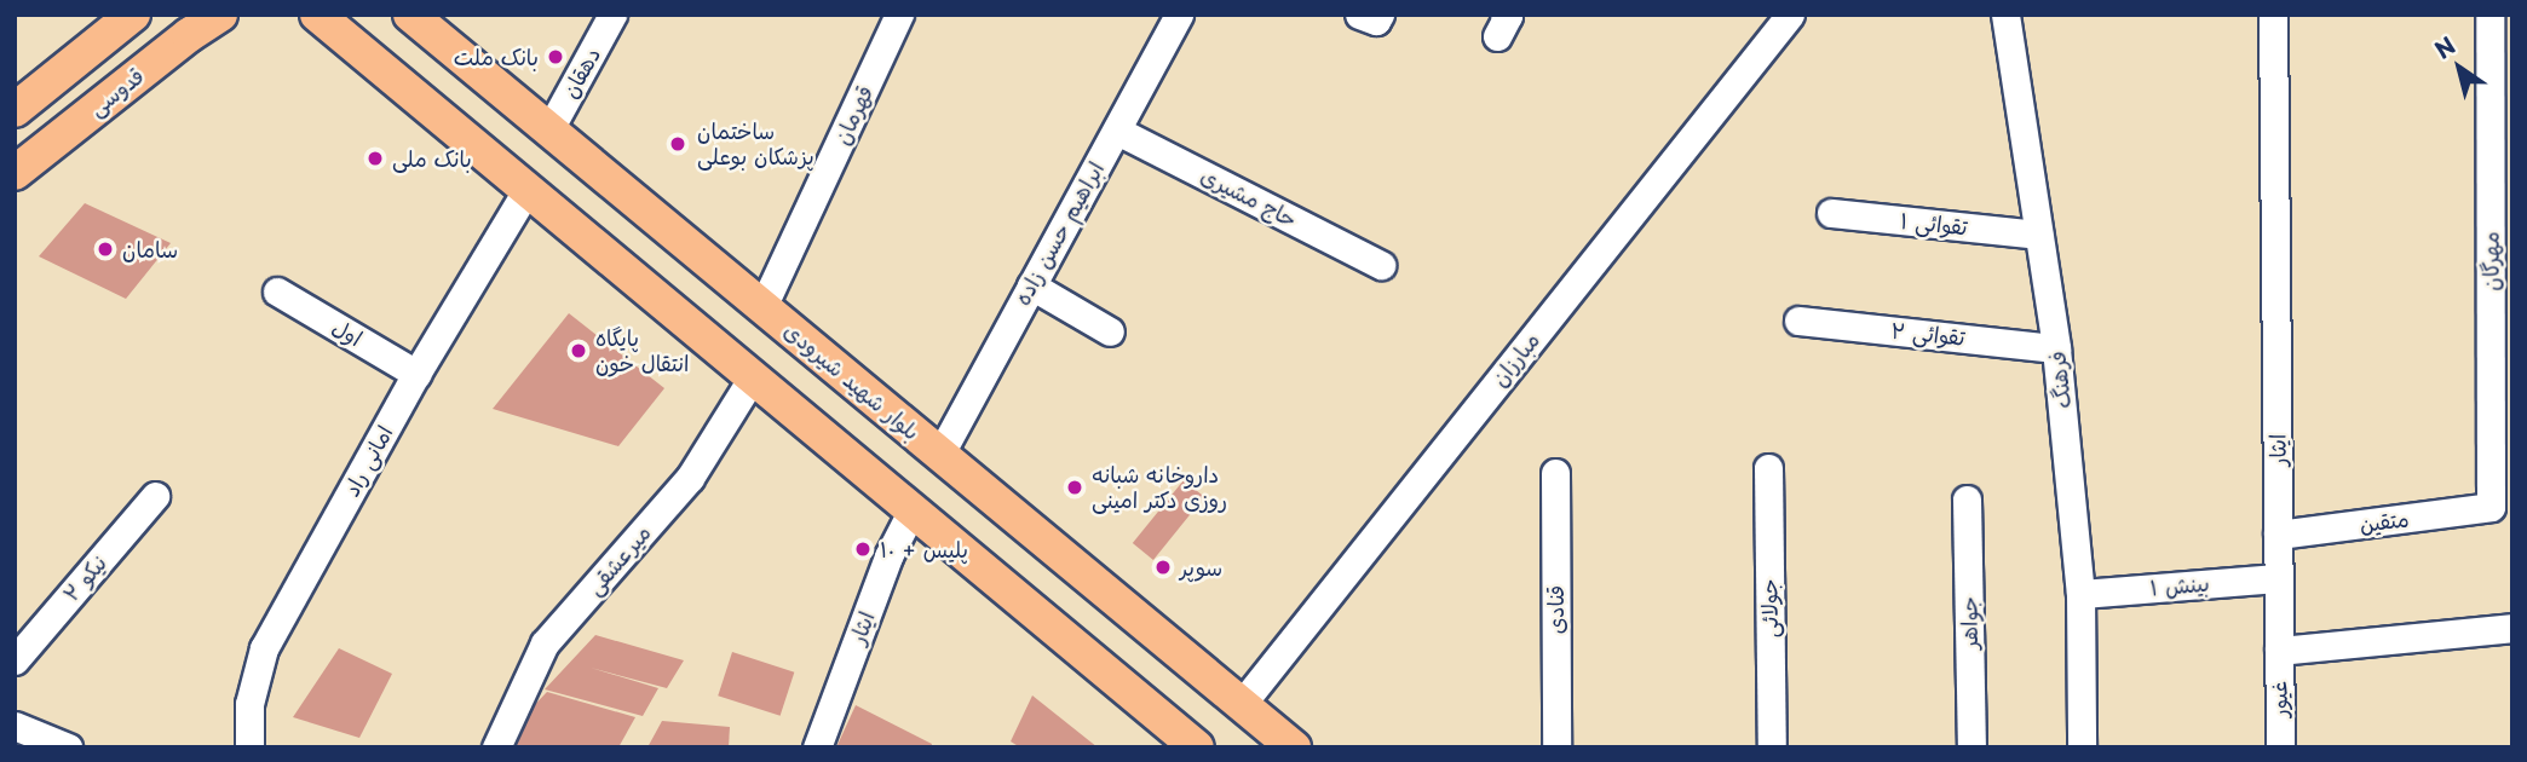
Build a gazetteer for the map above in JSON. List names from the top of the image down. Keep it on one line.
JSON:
{"streets":{"main road":["قدوسی","بلوار شهید شیرودی"],"street":["دهقان","قهرمان","حاج مشیری","تقوائی ۱","ابراهیم حسن زاده","مهرگان","اول","تقوائی ۲","مبارزان","فرهنگ","ایثار","امانی راد","متقین","میرعشقی","نیکو ۲","بینش ۱","جولائی","قنادی","جواهر","غیور"]},"crossings":[["دهقان","بلوار شهید شیرودی"],["قهرمان","بلوار شهید شیرودی"],["حاج مشیری","ابراهیم حسن زاده"],["تقوائی ۱","فرهنگ"],["ابراهیم حسن زاده","بلوار شهید شیرودی"],["مهرگان","متقین"],["اول","امانی راد"],["تقوائی ۲","فرهنگ"],["مبارزان","بلوار شهید شیرودی"],["فرهنگ","بینش ۱"],["ایثار","متقین"],["ایثار","بینش ۱"],["ایثار","غیور"]],"places":["بانک ملت","ساختمان پزشکان بوعلی","بانک ملی","سامان","پایگاه انتقال خون","داروخانه شبانه روزی دکتر امینی","پلیس + ۱۰","سوپر"],"north":"top left"}
